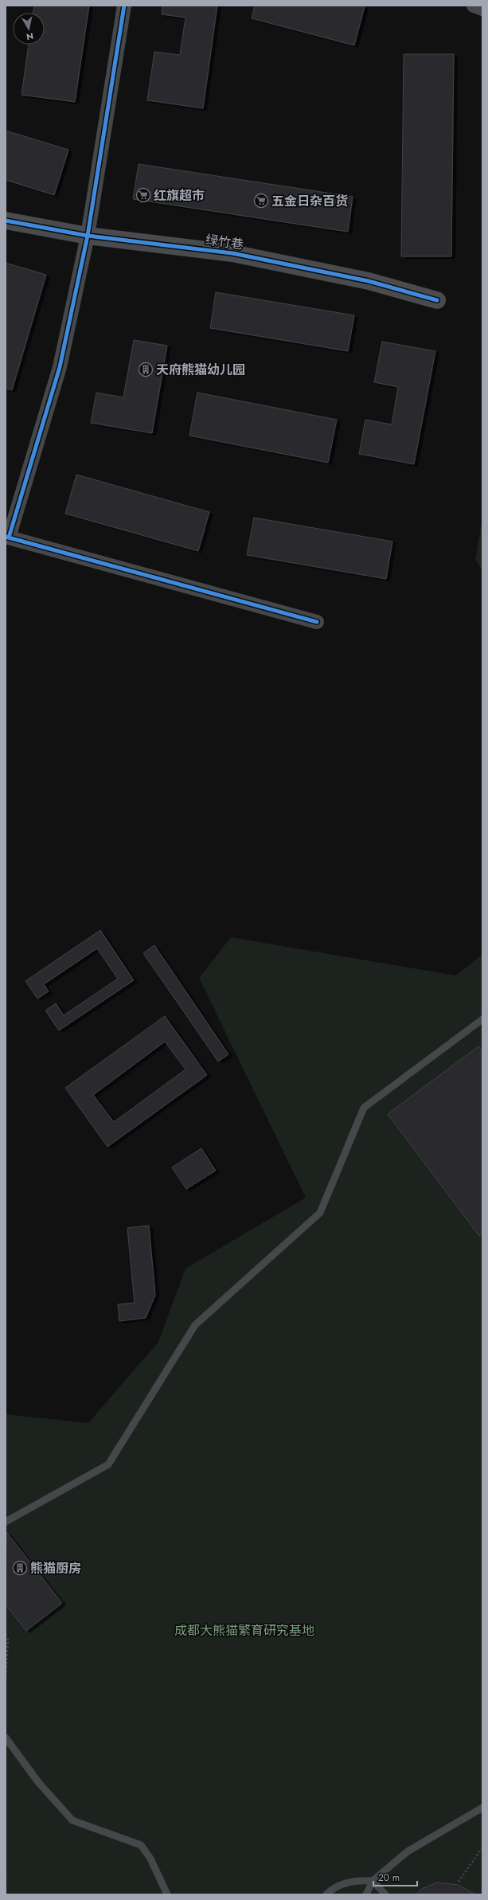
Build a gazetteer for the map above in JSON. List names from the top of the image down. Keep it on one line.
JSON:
{"streets":{"street":["绿竹巷"]},"parks":["成都大熊猫繁育研究基地"],"places":{"supermarket":["红旗超市","五金日杂百货"],"building":["天府熊猫幼儿园","熊猫厨房"]},"scale_bar":"20 m","north":"bottom"}
